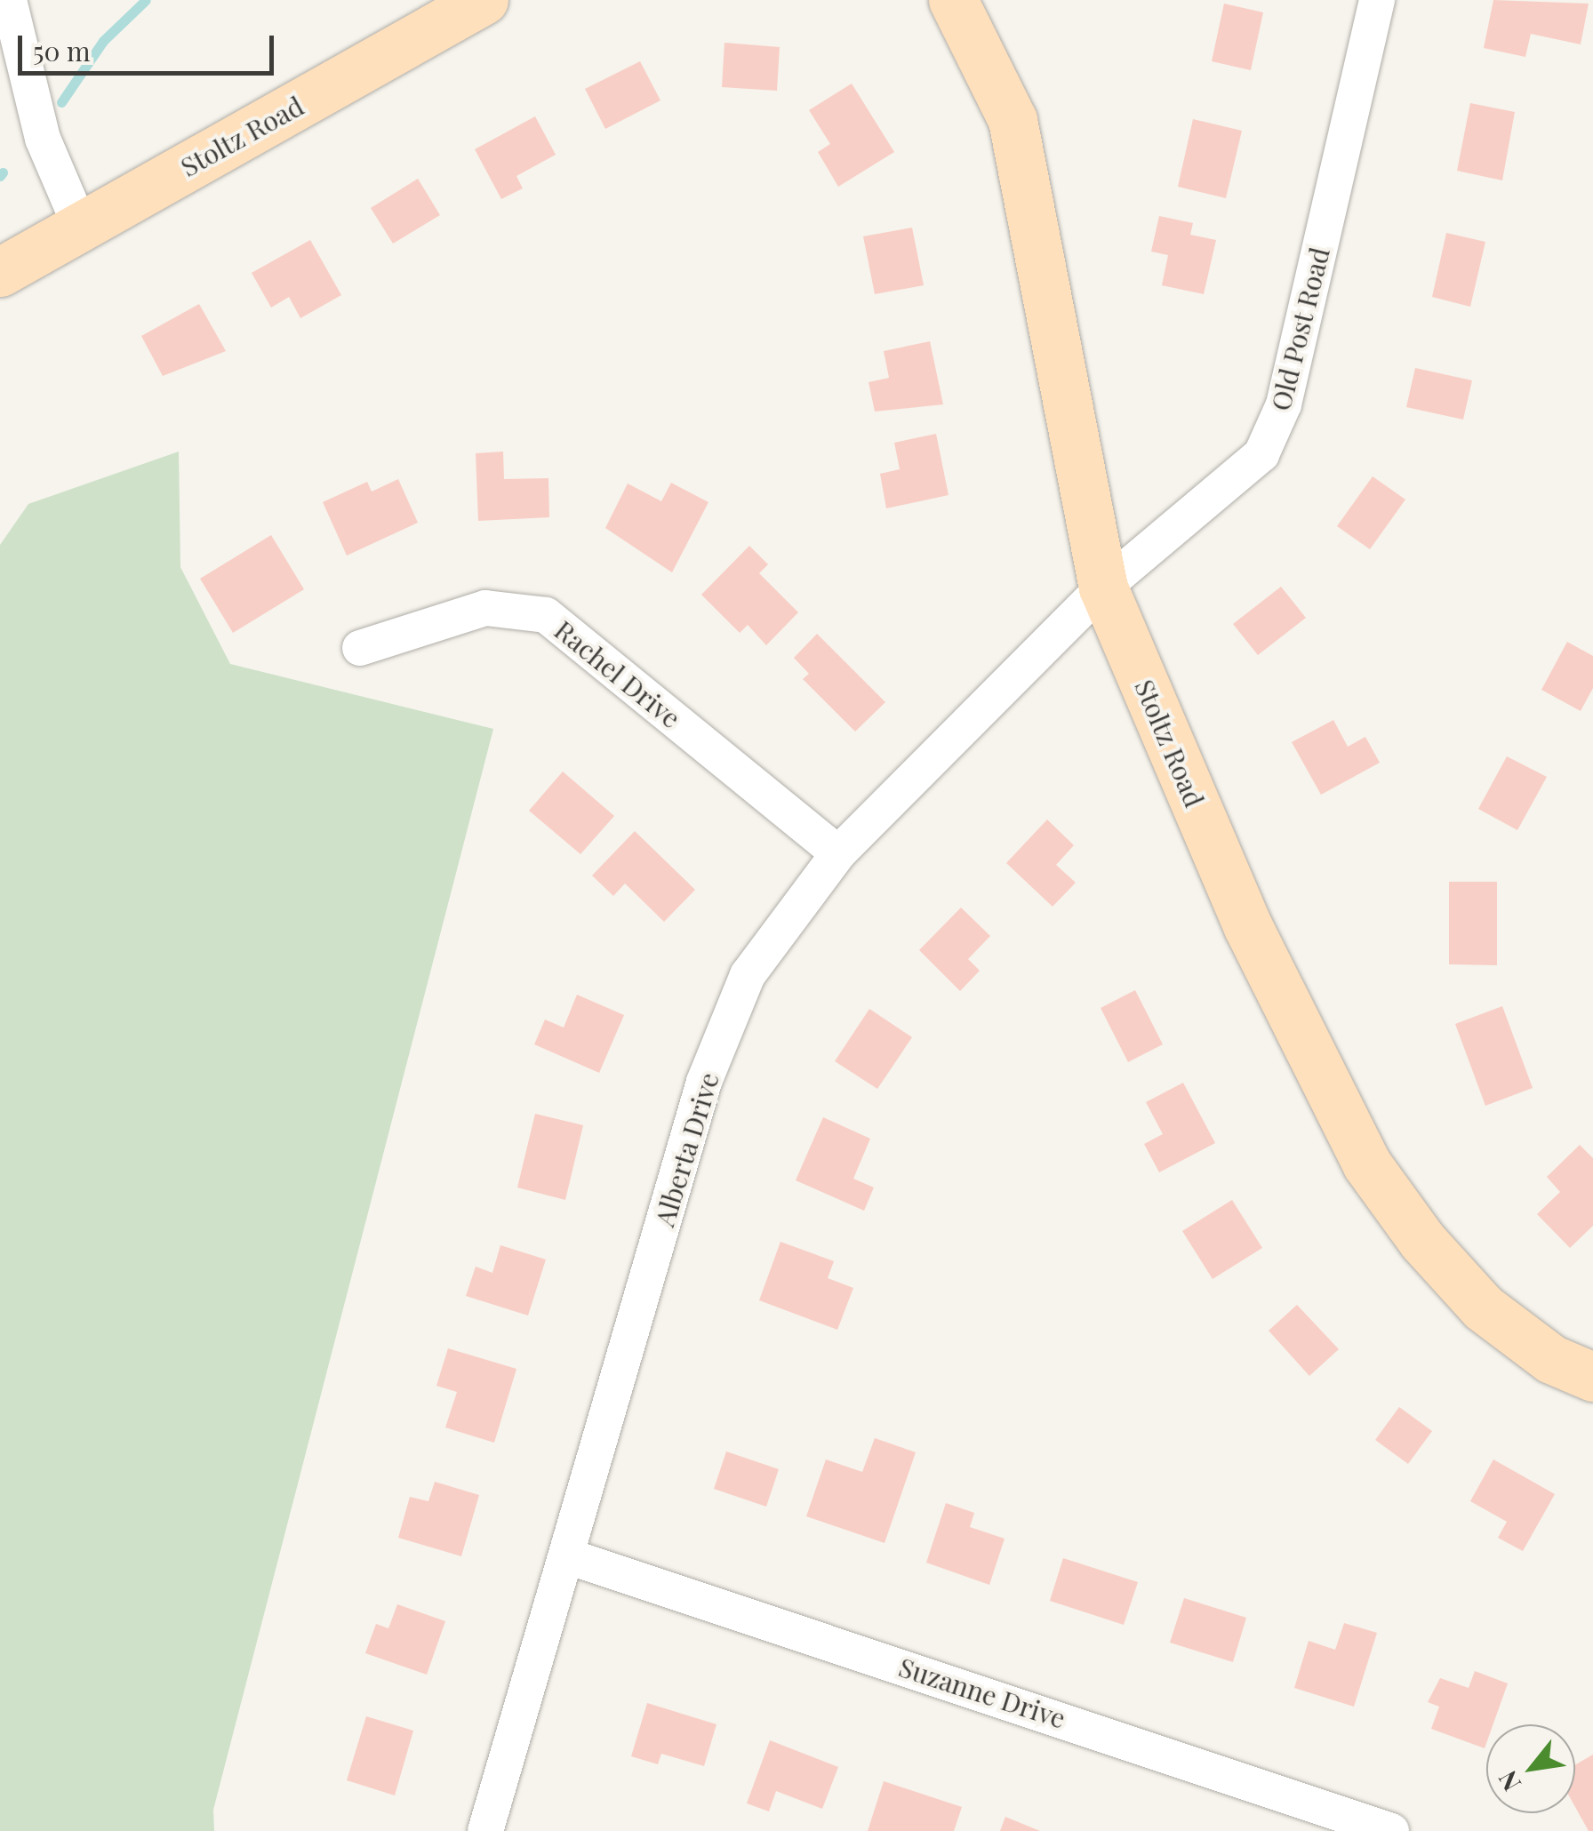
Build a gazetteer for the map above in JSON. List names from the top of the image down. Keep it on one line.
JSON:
{"streets":{"street":["Stoltz Road","Old Post Road","Rachel Drive","Alberta Drive","Suzanne Drive"]},"crossings":[["Stoltz Road","Old Post Road"],["Stoltz Road","Alberta Drive"],["Old Post Road","Alberta Drive"],["Rachel Drive","Alberta Drive"],["Alberta Drive","Suzanne Drive"]],"scale_bar":"50 m","north":"bottom left"}
